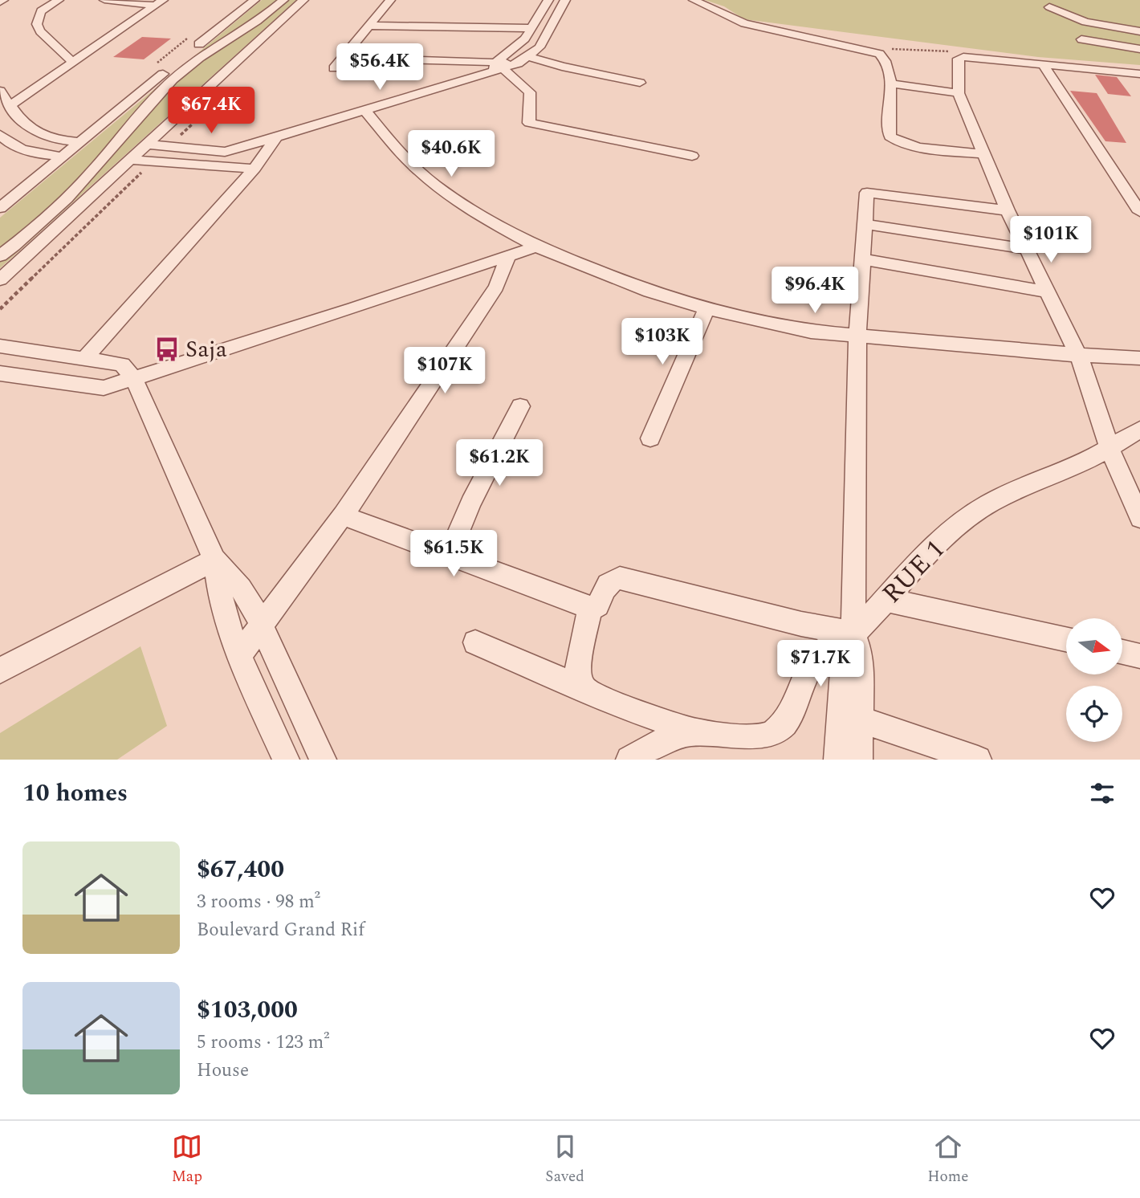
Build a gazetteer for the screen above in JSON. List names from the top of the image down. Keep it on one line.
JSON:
{"streets":{"street":["RUE 1"]},"places":{"bus stop":["Saja"]},"north":"right","page":{"price":["$56.4K","$67.4K","$40.6K","$101K","$96.4K","$103K","$107K","$61.2K","$61.5K","$71.7K"],"heading":"10 homes","list":[{"name":"$67,400","note":"3 rooms · 98 m² · Boulevard Grand Rif"},{"name":"$103,000","note":"5 rooms · 123 m² · House"}],"tabs":["Map","Saved","Home"]}}
